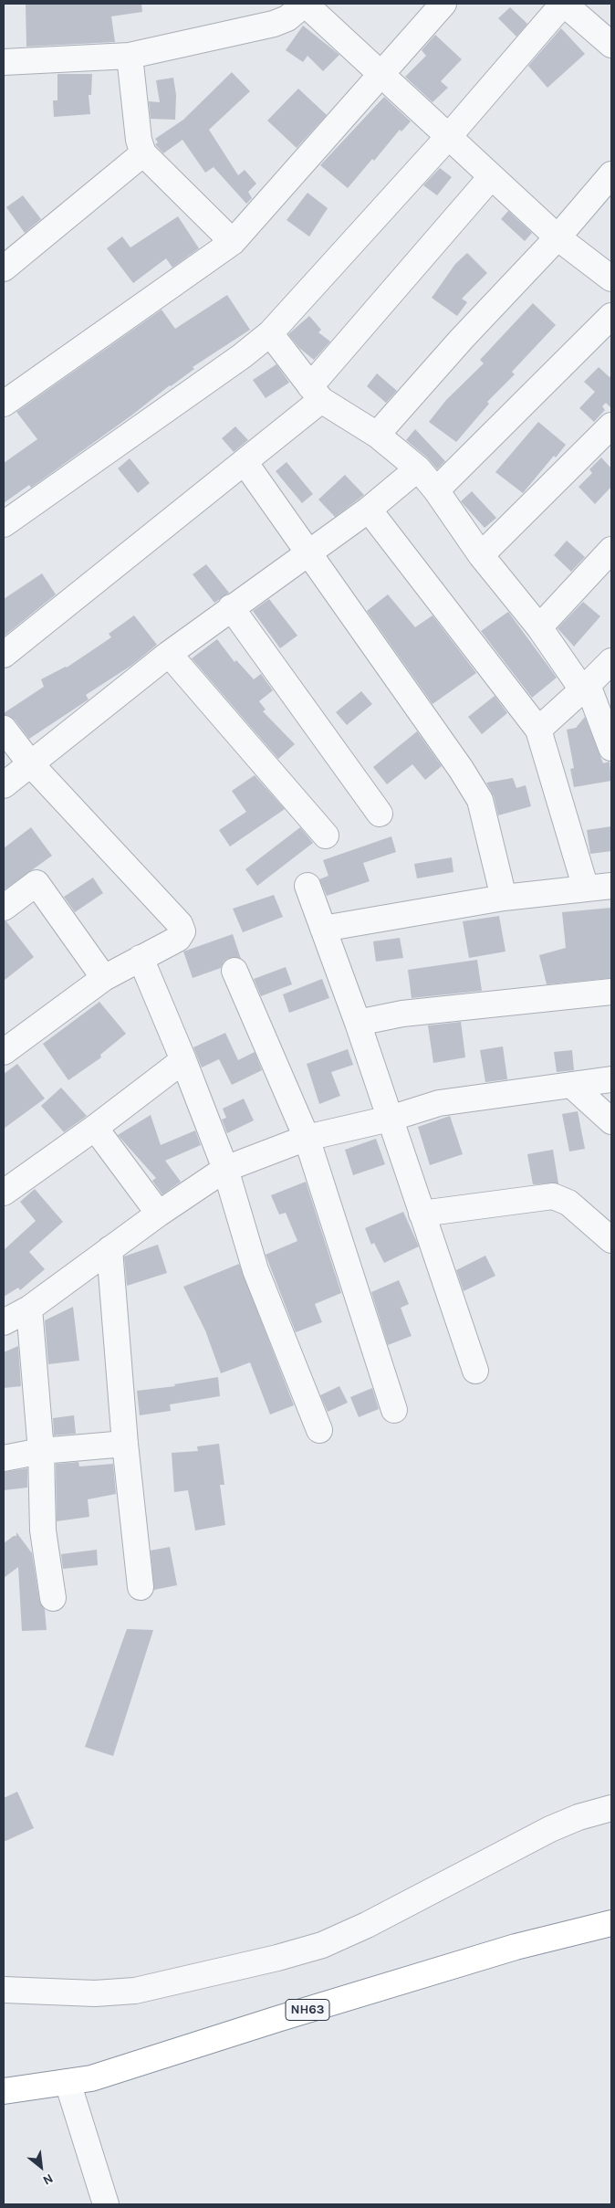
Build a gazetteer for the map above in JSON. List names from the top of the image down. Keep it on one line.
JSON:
{"streets":{"highway":["NH63"]},"north":"bottom right"}
